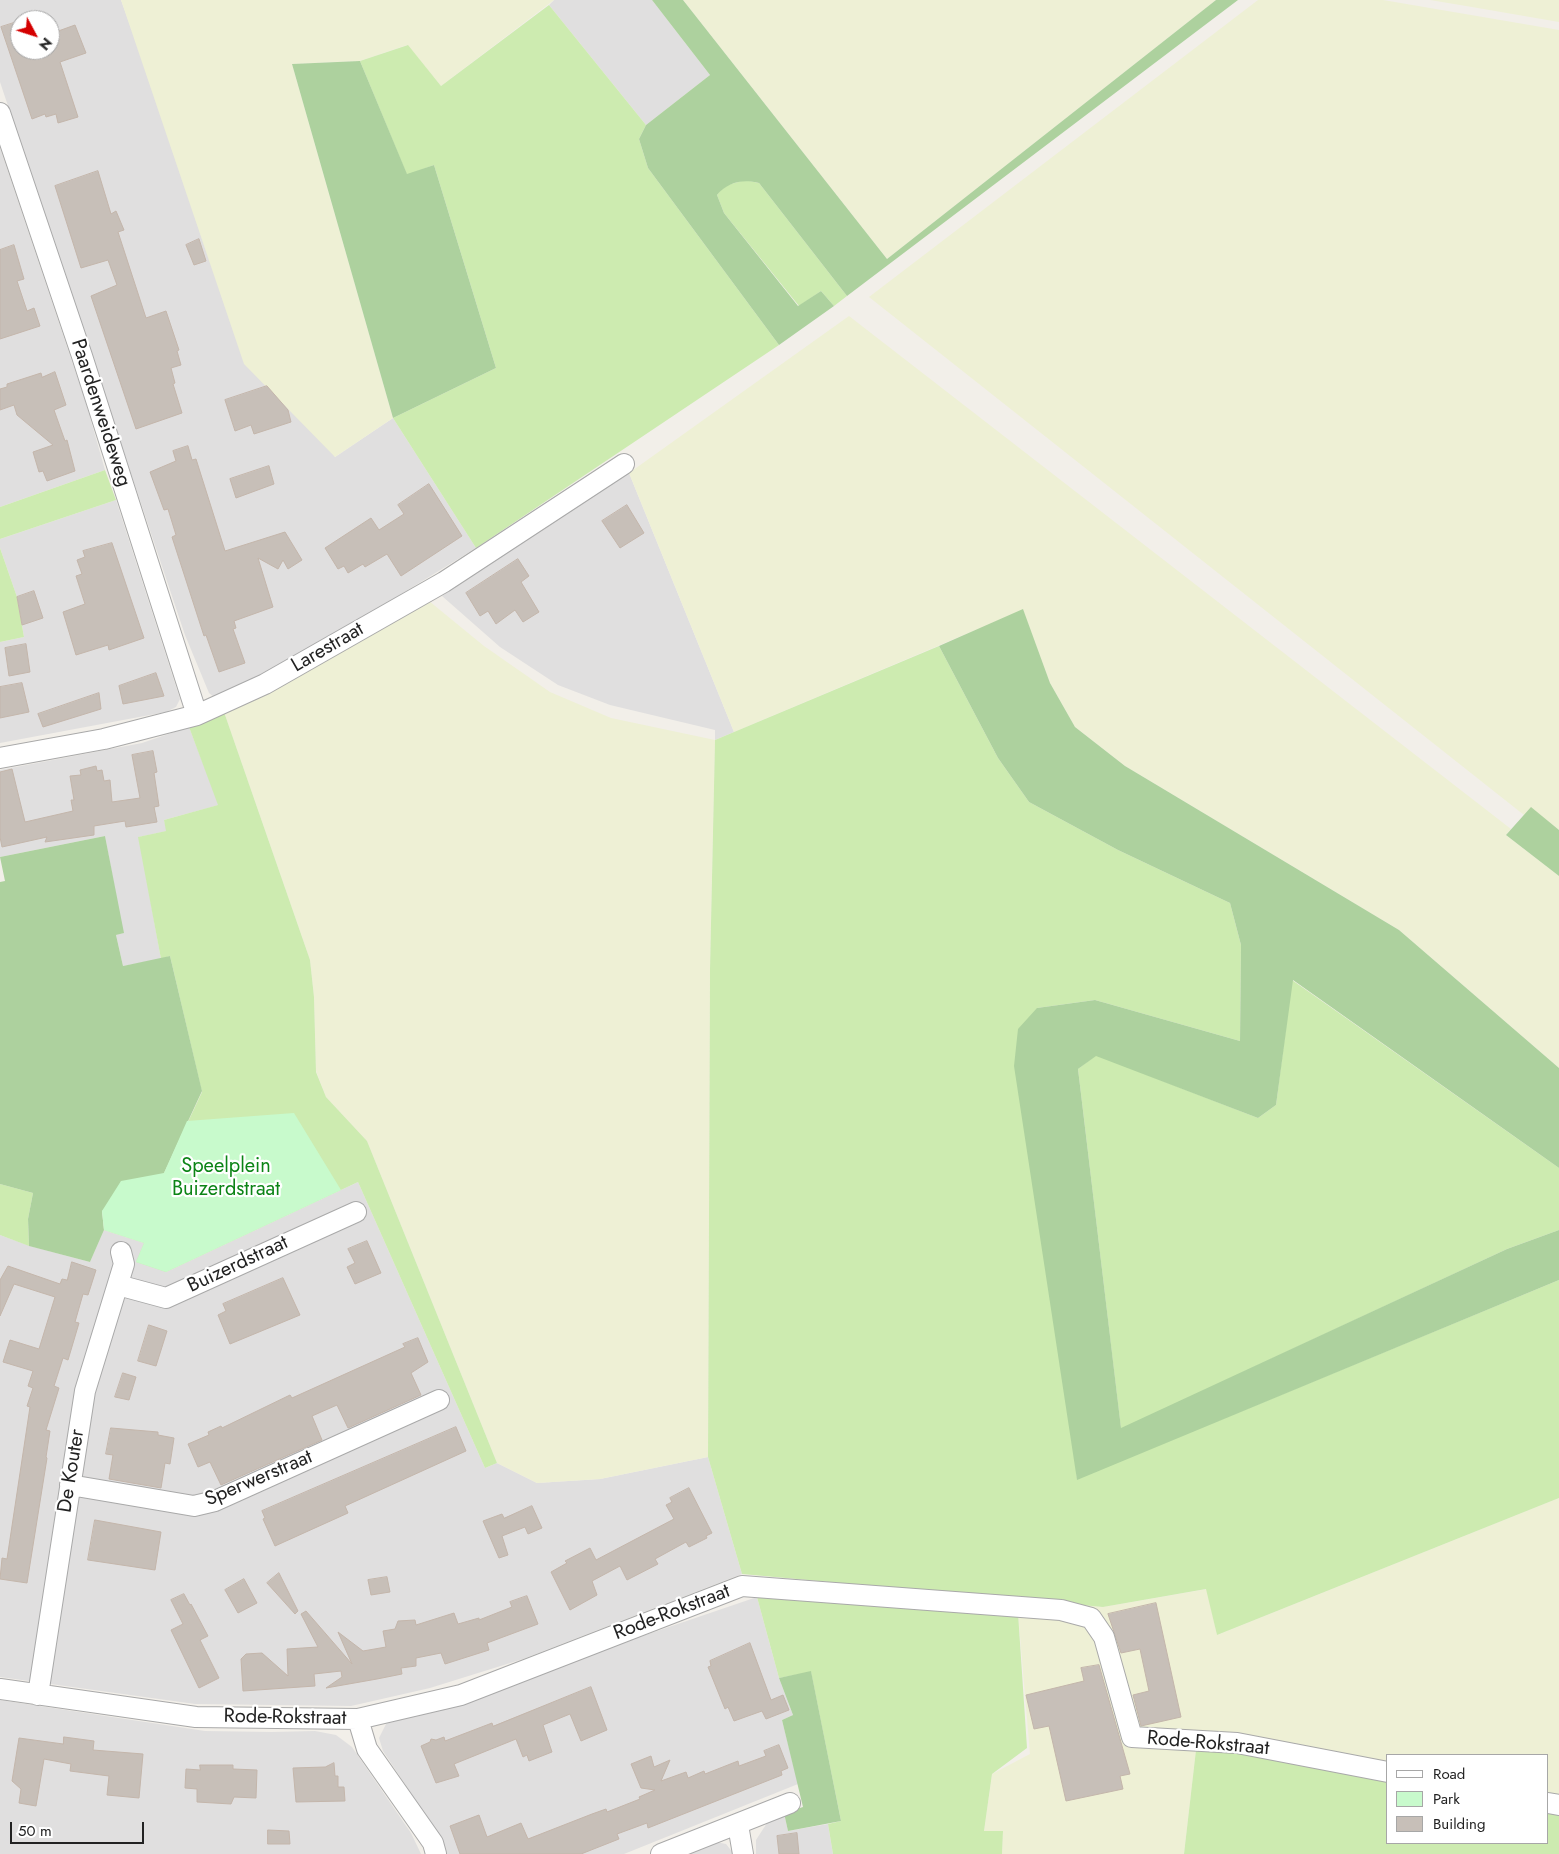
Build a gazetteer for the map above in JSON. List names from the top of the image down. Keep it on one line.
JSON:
{"streets":{"street":["Paardenweideweg","Larestraat","Buizerdstraat","De Kouter","Sperwerstraat","Rode-Rokstraat"]},"crossings":[["Paardenweideweg","Larestraat"],["Buizerdstraat","De Kouter"],["De Kouter","Sperwerstraat"],["De Kouter","Rode-Rokstraat"]],"parks":["Speelplein Buizerdstraat"],"legend":["Road","Park","Building"],"scale_bar":"50 m","north":"bottom right"}
